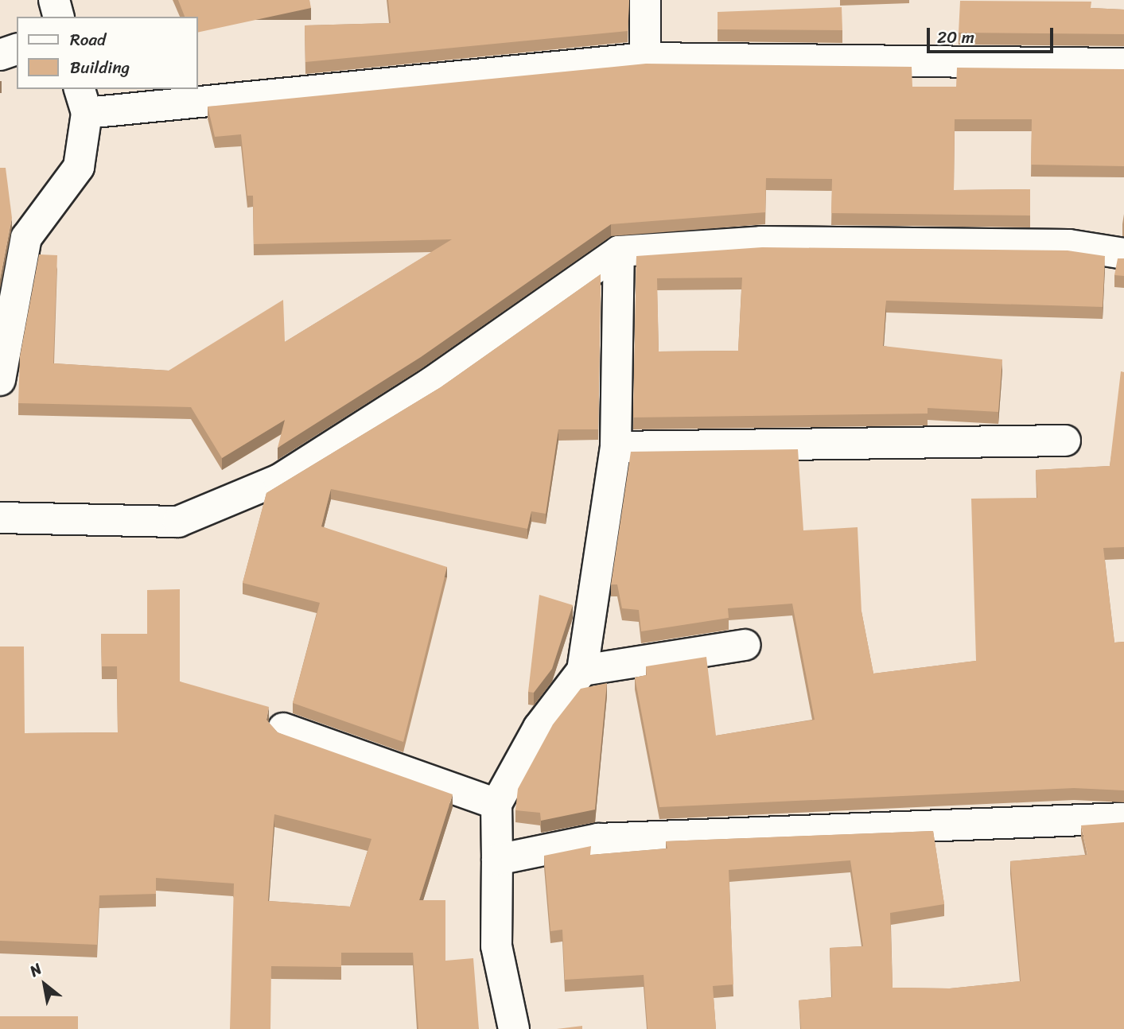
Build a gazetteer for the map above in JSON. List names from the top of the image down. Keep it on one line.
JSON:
{"legend":["Road","Building"],"scale_bar":"20 m","north":"top left"}
